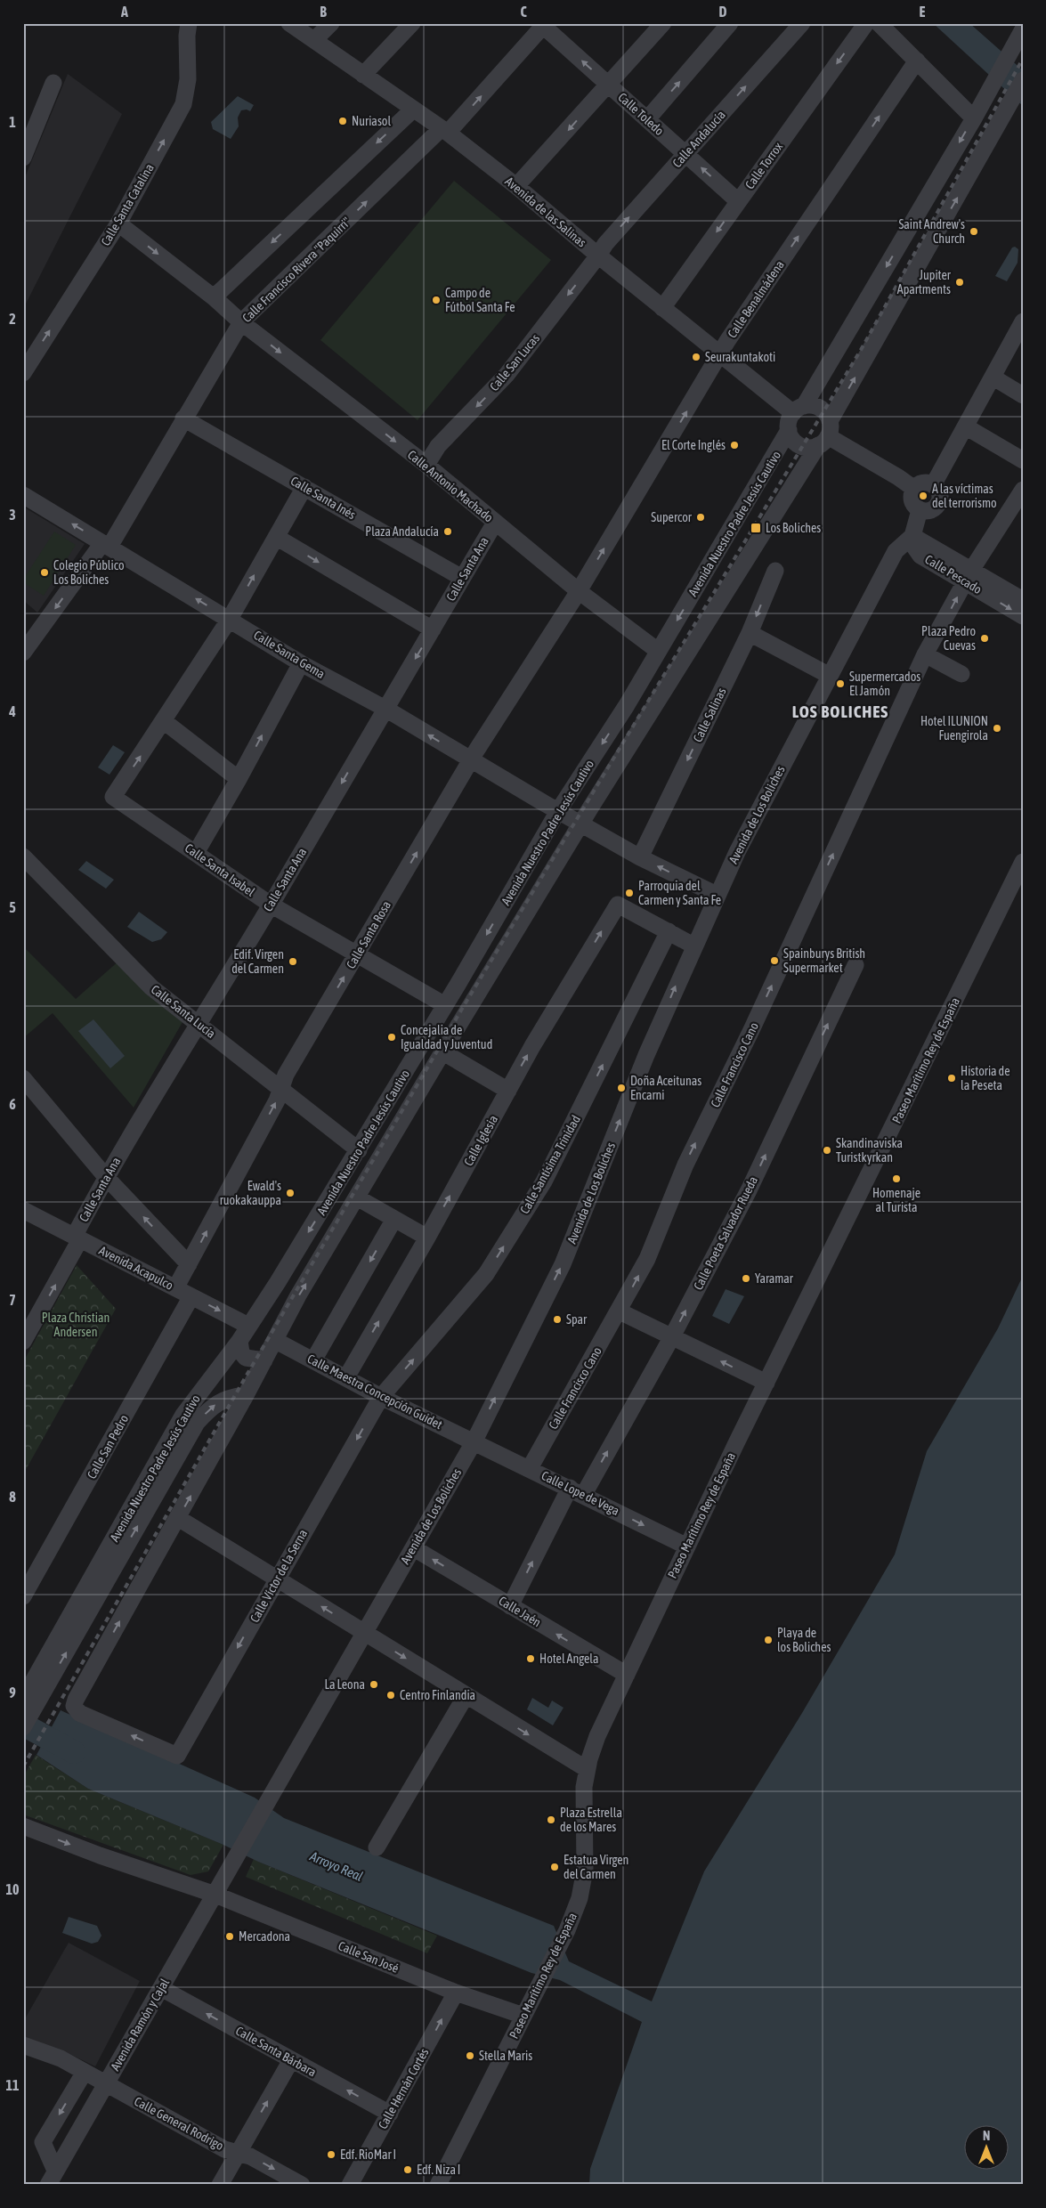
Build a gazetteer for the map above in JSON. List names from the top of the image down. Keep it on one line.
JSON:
{"streets":{"street":["Calle Toledo","Calle Andalucía","Calle Torrox","Calle Santa Catalina","Avenida de las Salinas","Calle Francisco Rivera \"Paquirri\"","Calle Benalmádena","Calle San Lucas","Calle Antonio Machado","Calle Santa Inés","Avenida Nuestro Padre Jesús Cautivo","Calle Santa Ana","Calle Pescado","Calle Santa Gema","Calle Salinas","Avenida de Los Boliches","Calle Santa Isabel","Calle Santa Rosa","Calle Santa Lucía","Paseo Marítimo Rey de España","Calle Francisco Cano","Calle Iglesia","Calle Santísima Trinidad","Calle Poeta Salvador Rueda","Avenida Acapulco","Calle Maestra Concepción Guidet","Calle San Pedro","Calle Lope de Vega","Calle Víctor de la Serna","Calle Jaén","Calle San José","Avenida Ramón y Cajal","Calle Santa Bárbara","Calle Hernán Cortés","Calle General Rodrigo"]},"crossings":[["Calle Toledo","Calle Andalucía"],["Calle Toledo","Calle Torrox"],["Calle Toledo","Calle Francisco Rivera \"Paquirri\""],["Calle Andalucía","Avenida de las Salinas"],["Calle Andalucía","Calle San Lucas"],["Calle Torrox","Avenida de las Salinas"],["Calle Santa Catalina","Calle Antonio Machado"],["Avenida de las Salinas","Calle Francisco Rivera \"Paquirri\""],["Avenida de las Salinas","Calle Benalmádena"],["Avenida de las Salinas","Calle San Lucas"],["Avenida de las Salinas","Avenida Nuestro Padre Jesús Cautivo"],["Calle Francisco Rivera \"Paquirri\"","Calle Antonio Machado"],["Calle Francisco Rivera \"Paquirri\"","Calle Santa Inés"],["Calle Francisco Rivera \"Paquirri\"","Calle Santa Gema"],["Calle Benalmádena","Calle Antonio Machado"],["Calle Benalmádena","Calle Santa Rosa"],["Calle San Lucas","Calle Antonio Machado"],["Calle Antonio Machado","Avenida Nuestro Padre Jesús Cautivo"],["Calle Antonio Machado","Calle Santa Ana"],["Calle Antonio Machado","Calle Santa Rosa"],["Calle Santa Inés","Calle Santa Ana"],["Avenida Nuestro Padre Jesús Cautivo","Calle Santa Gema"],["Avenida Nuestro Padre Jesús Cautivo","Calle Santa Isabel"],["Avenida Nuestro Padre Jesús Cautivo","Calle Santa Lucía"],["Avenida Nuestro Padre Jesús Cautivo","Avenida Acapulco"],["Avenida Nuestro Padre Jesús Cautivo","Calle Maestra Concepción Guidet"],["Avenida Nuestro Padre Jesús Cautivo","Calle Víctor de la Serna"],["Calle Santa Ana","Calle Santa Gema"],["Calle Santa Ana","Calle Santa Isabel"],["Calle Santa Ana","Calle Santa Lucía"],["Calle Santa Ana","Avenida Acapulco"],["Calle Pescado","Avenida de Los Boliches"],["Calle Pescado","Calle Francisco Cano"],["Calle Santa Gema","Calle Salinas"],["Calle Santa Gema","Avenida de Los Boliches"],["Calle Santa Gema","Calle Santa Rosa"],["Avenida de Los Boliches","Calle Maestra Concepción Guidet"],["Avenida de Los Boliches","Calle Lope de Vega"],["Avenida de Los Boliches","Calle Jaén"],["Avenida de Los Boliches","Avenida Ramón y Cajal"],["Calle Santa Isabel","Calle Santa Rosa"],["Calle Santa Rosa","Calle Santa Lucía"],["Calle Santa Rosa","Avenida Acapulco"],["Paseo Marítimo Rey de España","Calle Lope de Vega"],["Paseo Marítimo Rey de España","Calle Jaén"],["Paseo Marítimo Rey de España","Calle San José"],["Calle Francisco Cano","Calle Lope de Vega"],["Calle Iglesia","Calle Santísima Trinidad"],["Calle Iglesia","Calle Maestra Concepción Guidet"],["Calle Santísima Trinidad","Calle Maestra Concepción Guidet"],["Calle Santísima Trinidad","Calle Víctor de la Serna"],["Calle Poeta Salvador Rueda","Calle Lope de Vega"],["Calle Poeta Salvador Rueda","Calle Jaén"],["Avenida Acapulco","Calle San Pedro"],["Calle Maestra Concepción Guidet","Calle Lope de Vega"],["Calle Maestra Concepción Guidet","Calle Víctor de la Serna"],["Calle San José","Avenida Ramón y Cajal"],["Calle San José","Calle Hernán Cortés"],["Avenida Ramón y Cajal","Calle Santa Bárbara"],["Avenida Ramón y Cajal","Calle General Rodrigo"],["Calle Santa Bárbara","Calle Hernán Cortés"]],"one_way":["Calle Toledo","Calle San Lucas","Calle Antonio Machado","Calle Santa Gema","Calle Salinas","Avenida de Los Boliches","Calle Santa Rosa","Calle Francisco Cano","Calle Iglesia","Calle Santísima Trinidad","Calle Poeta Salvador Rueda","Calle Lope de Vega","Calle Víctor de la Serna","Calle San José","Calle Santa Bárbara","Calle Hernán Cortés"],"districts":["LOS BOLICHES"],"water":["Arroyo Real"],"parks":["Plaza Christian Andersen"],"places":{"other":["Nuriasol","Saint Andrew's Church","Jupiter Apartments","Campo de Fútbol Santa Fe","Seurakuntakoti","El Corte Inglés","A las víctimas del terrorismo","Supercor","Plaza Andalucía","Colegio Público Los Boliches","Plaza Pedro Cuevas","Supermercados El Jamón","Hotel ILUNION Fuengirola","Parroquia del Carmen y Santa Fe","Spainburys British Supermarket","Edif. Virgen del Carmen","Concejalia de Igualdad y Juventud","Historia de la Peseta","Doña Aceitunas Encarni","Skandinaviska Turistkyrkan","Homenaje al Turista","Ewald's ruokakauppa","Yaramar","Spar","Playa de los Boliches","Hotel Angela","La Leona","Centro Finlandia","Plaza Estrella de los Mares","Estatua Virgen del Carmen","Mercadona","Stella Maris","Edf. RioMar I","Edf. Niza I"],"transit":["Los Boliches"]},"north":"top","grid":{"columns":["A","B","C","D","E"],"rows":["1","2","3","4","5","6","7","8","9","10","11"]}}
